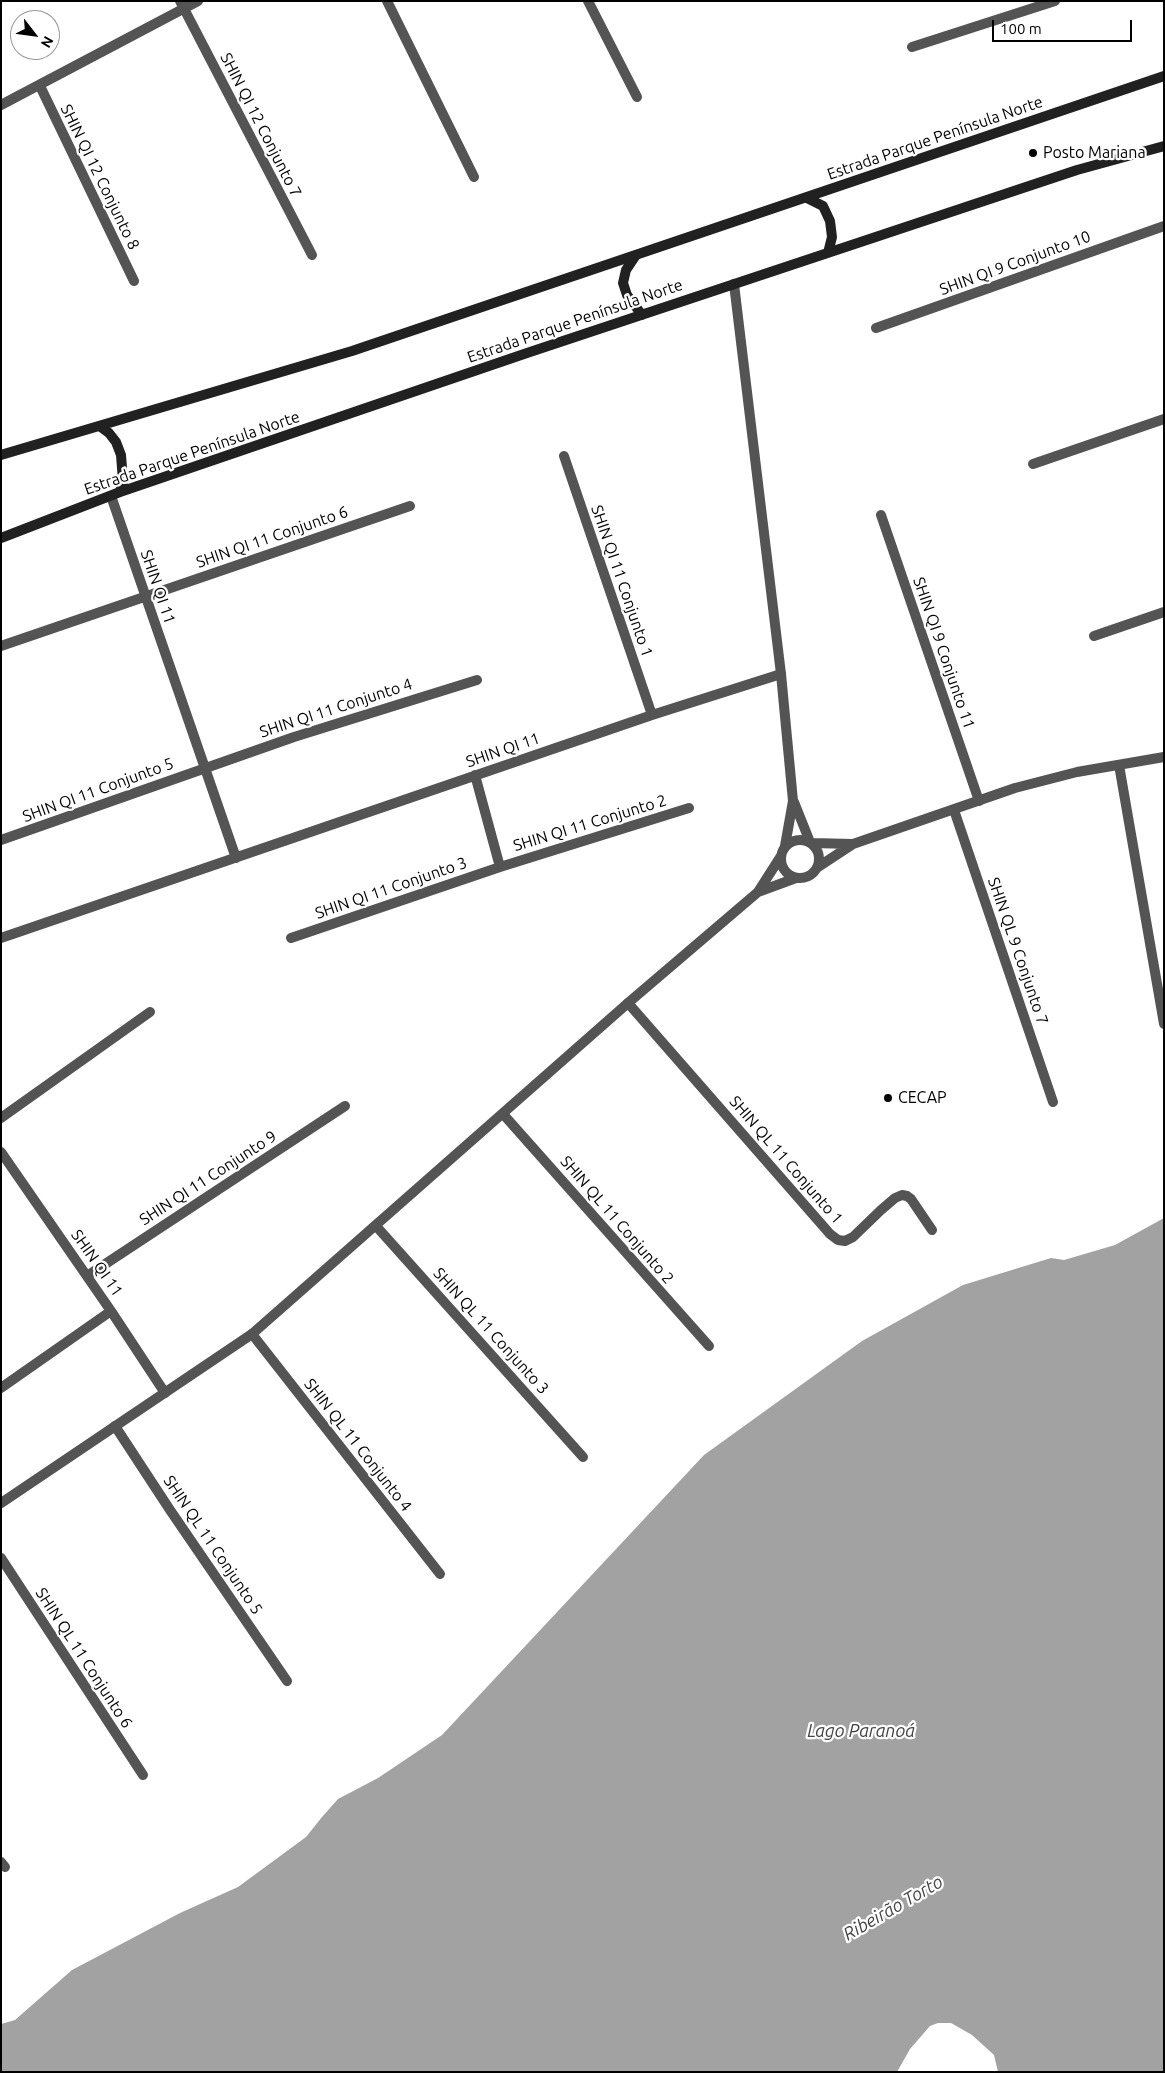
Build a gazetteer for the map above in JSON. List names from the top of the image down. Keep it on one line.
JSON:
{"streets":{"main road":["Estrada Parque Península Norte"],"street":["SHIN QI 12 Conjunto 7","SHIN QI 12 Conjunto 8","SHIN QI 9 Conjunto 10","SHIN QI 11 Conjunto 6","SHIN QI 11 Conjunto 1","SHIN QI 11","SHIN QI 9 Conjunto 11","SHIN QI 11 Conjunto 4","SHIN QI 11 Conjunto 5","SHIN QI 11 Conjunto 2","SHIN QI 11 Conjunto 3","SHIN QL 9 Conjunto 7","SHIN QL 11 Conjunto 1","SHIN QI 11 Conjunto 9","SHIN QL 11 Conjunto 2","SHIN QL 11 Conjunto 3","SHIN QL 11 Conjunto 4","SHIN QL 11 Conjunto 5","SHIN QL 11 Conjunto 6"]},"crossings":[["Estrada Parque Península Norte","SHIN QI 11"],["SHIN QI 11 Conjunto 6","SHIN QI 11"],["SHIN QI 11 Conjunto 1","SHIN QI 11"],["SHIN QI 11","SHIN QI 11 Conjunto 4"],["SHIN QI 11","SHIN QI 11 Conjunto 5"],["SHIN QI 11","SHIN QI 11 Conjunto 9"],["SHIN QI 11 Conjunto 4","SHIN QI 11 Conjunto 5"],["SHIN QI 11 Conjunto 2","SHIN QI 11 Conjunto 3"]],"water":["Lago Paranoá","Ribeirão Torto"],"places":["Posto Mariana","CECAP"],"scale_bar":"100 m","north":"bottom right"}
